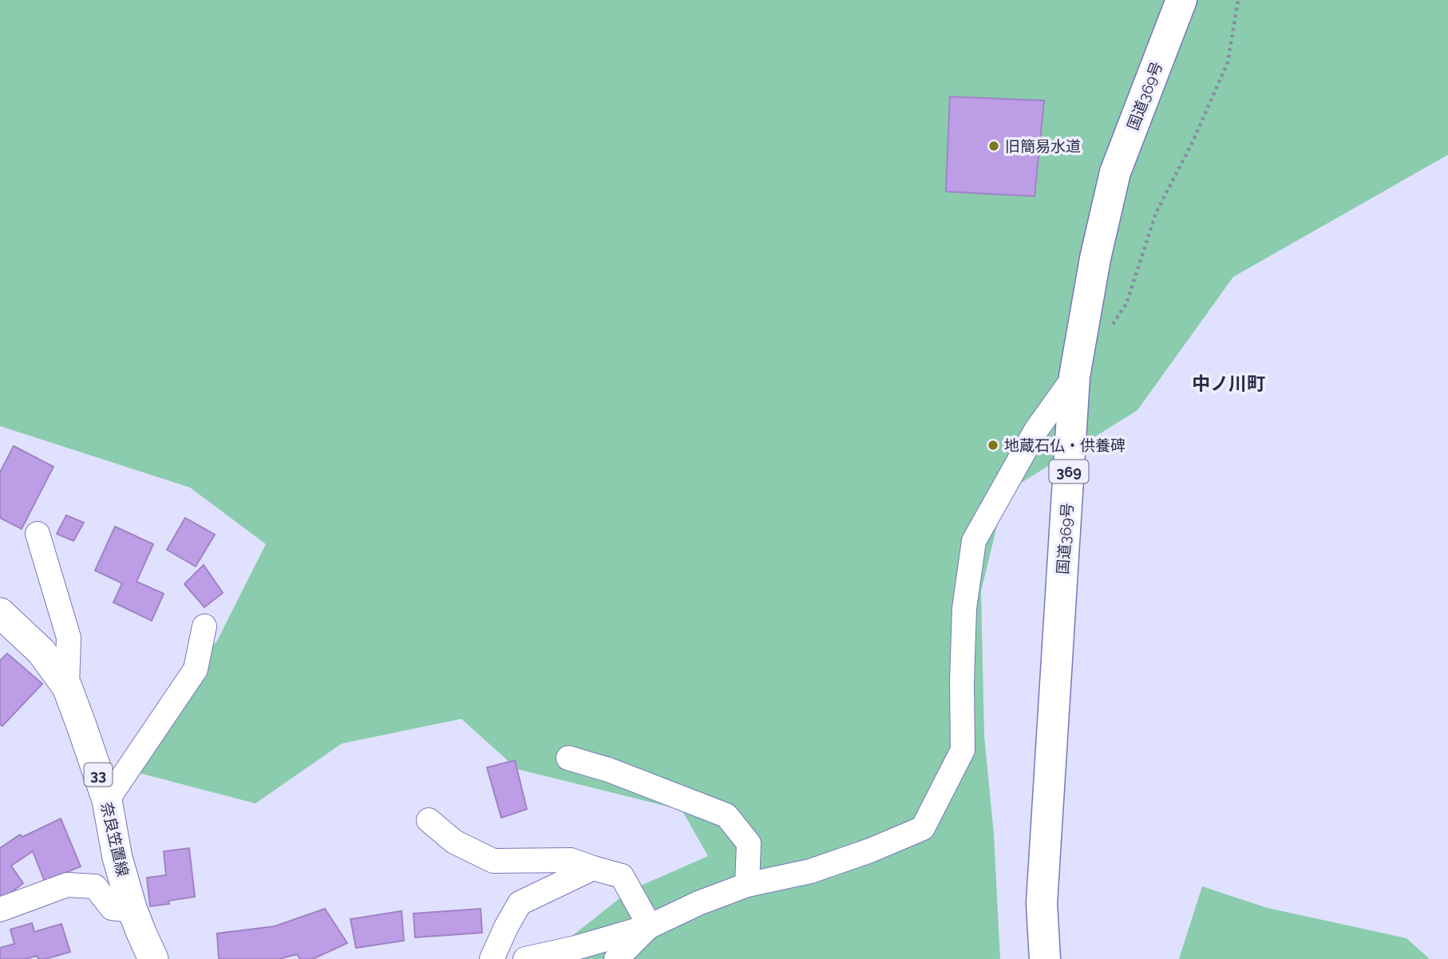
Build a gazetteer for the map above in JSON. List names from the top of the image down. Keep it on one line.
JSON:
{"streets":{"highway":["国道369号","369"],"main road":["33","奈良笠置線"]},"districts":["中ノ川町"],"places":["旧簡易水道","地蔵石仏・供養碑"]}
